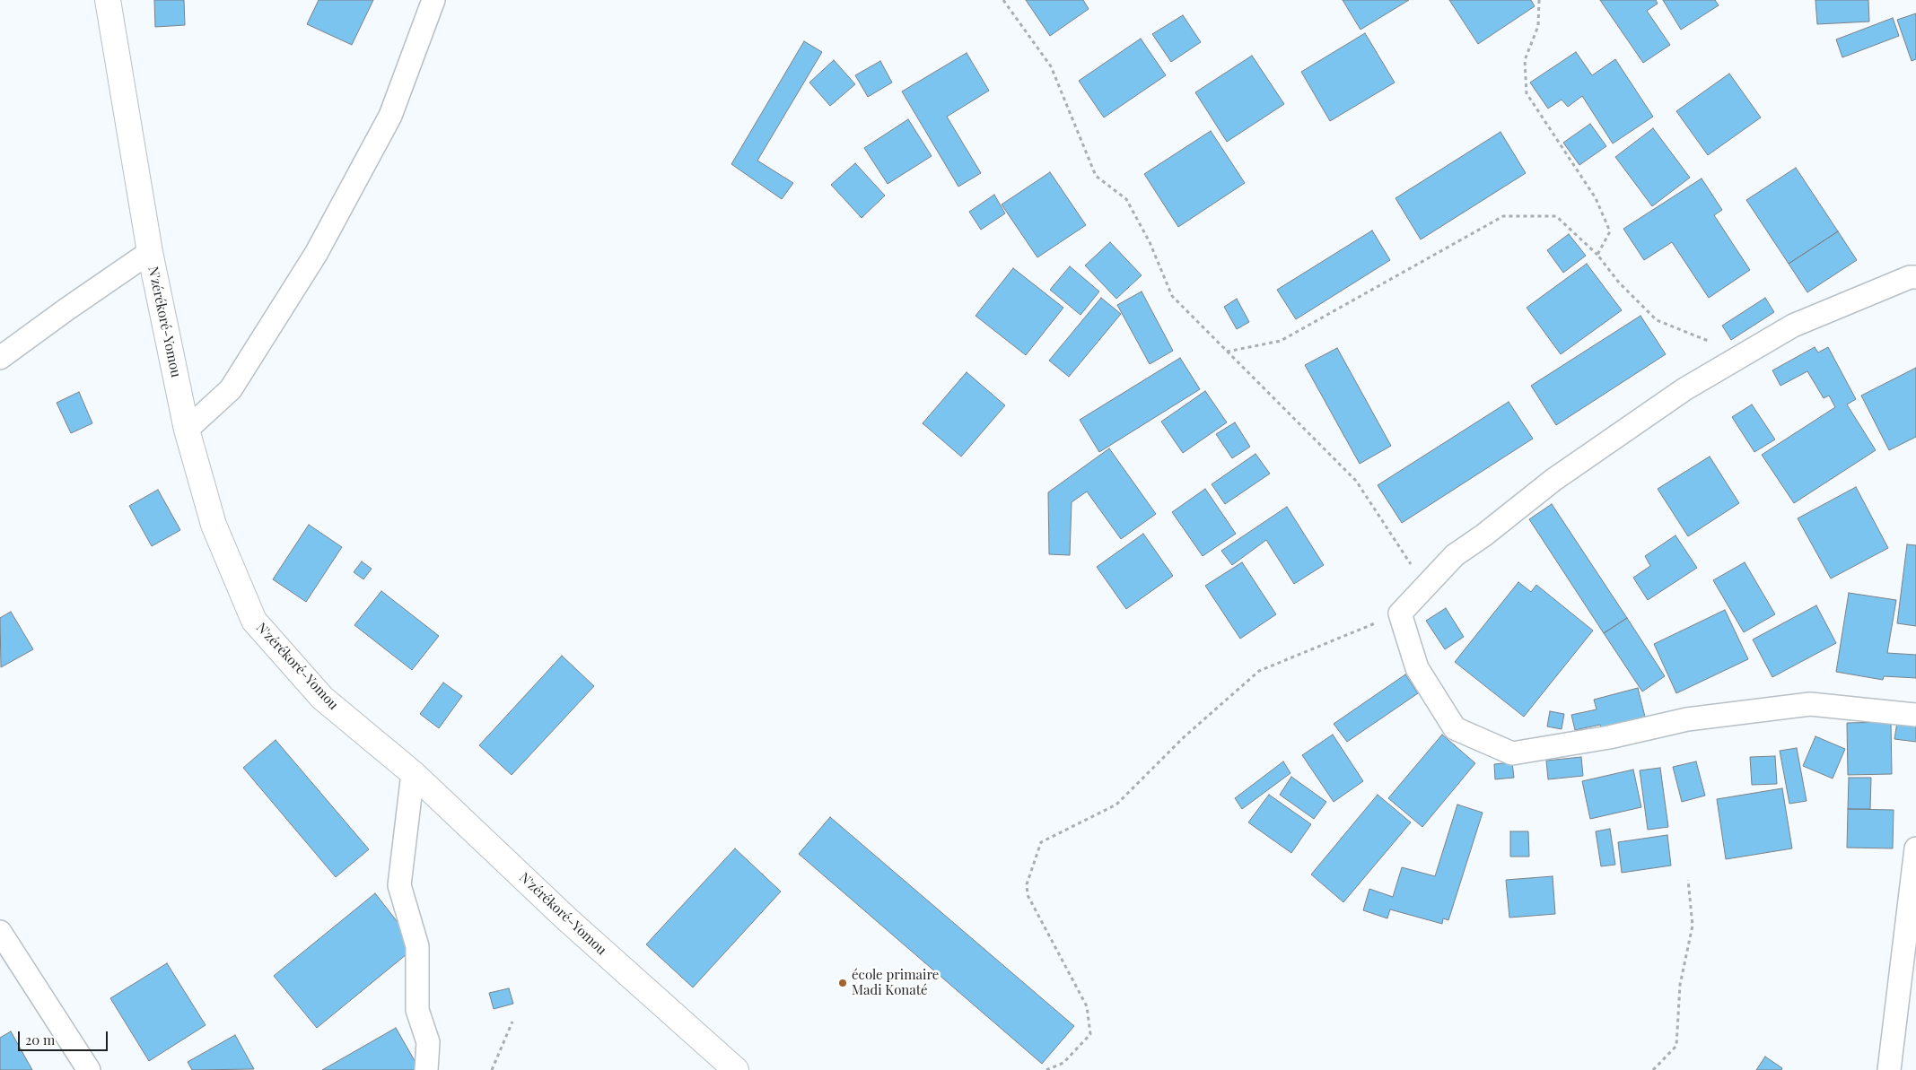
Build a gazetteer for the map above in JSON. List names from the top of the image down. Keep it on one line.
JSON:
{"streets":{"highway":["N'zérékoré-Yomou"]},"places":["école primaire Madi Konaté"],"scale_bar":"20 m"}
